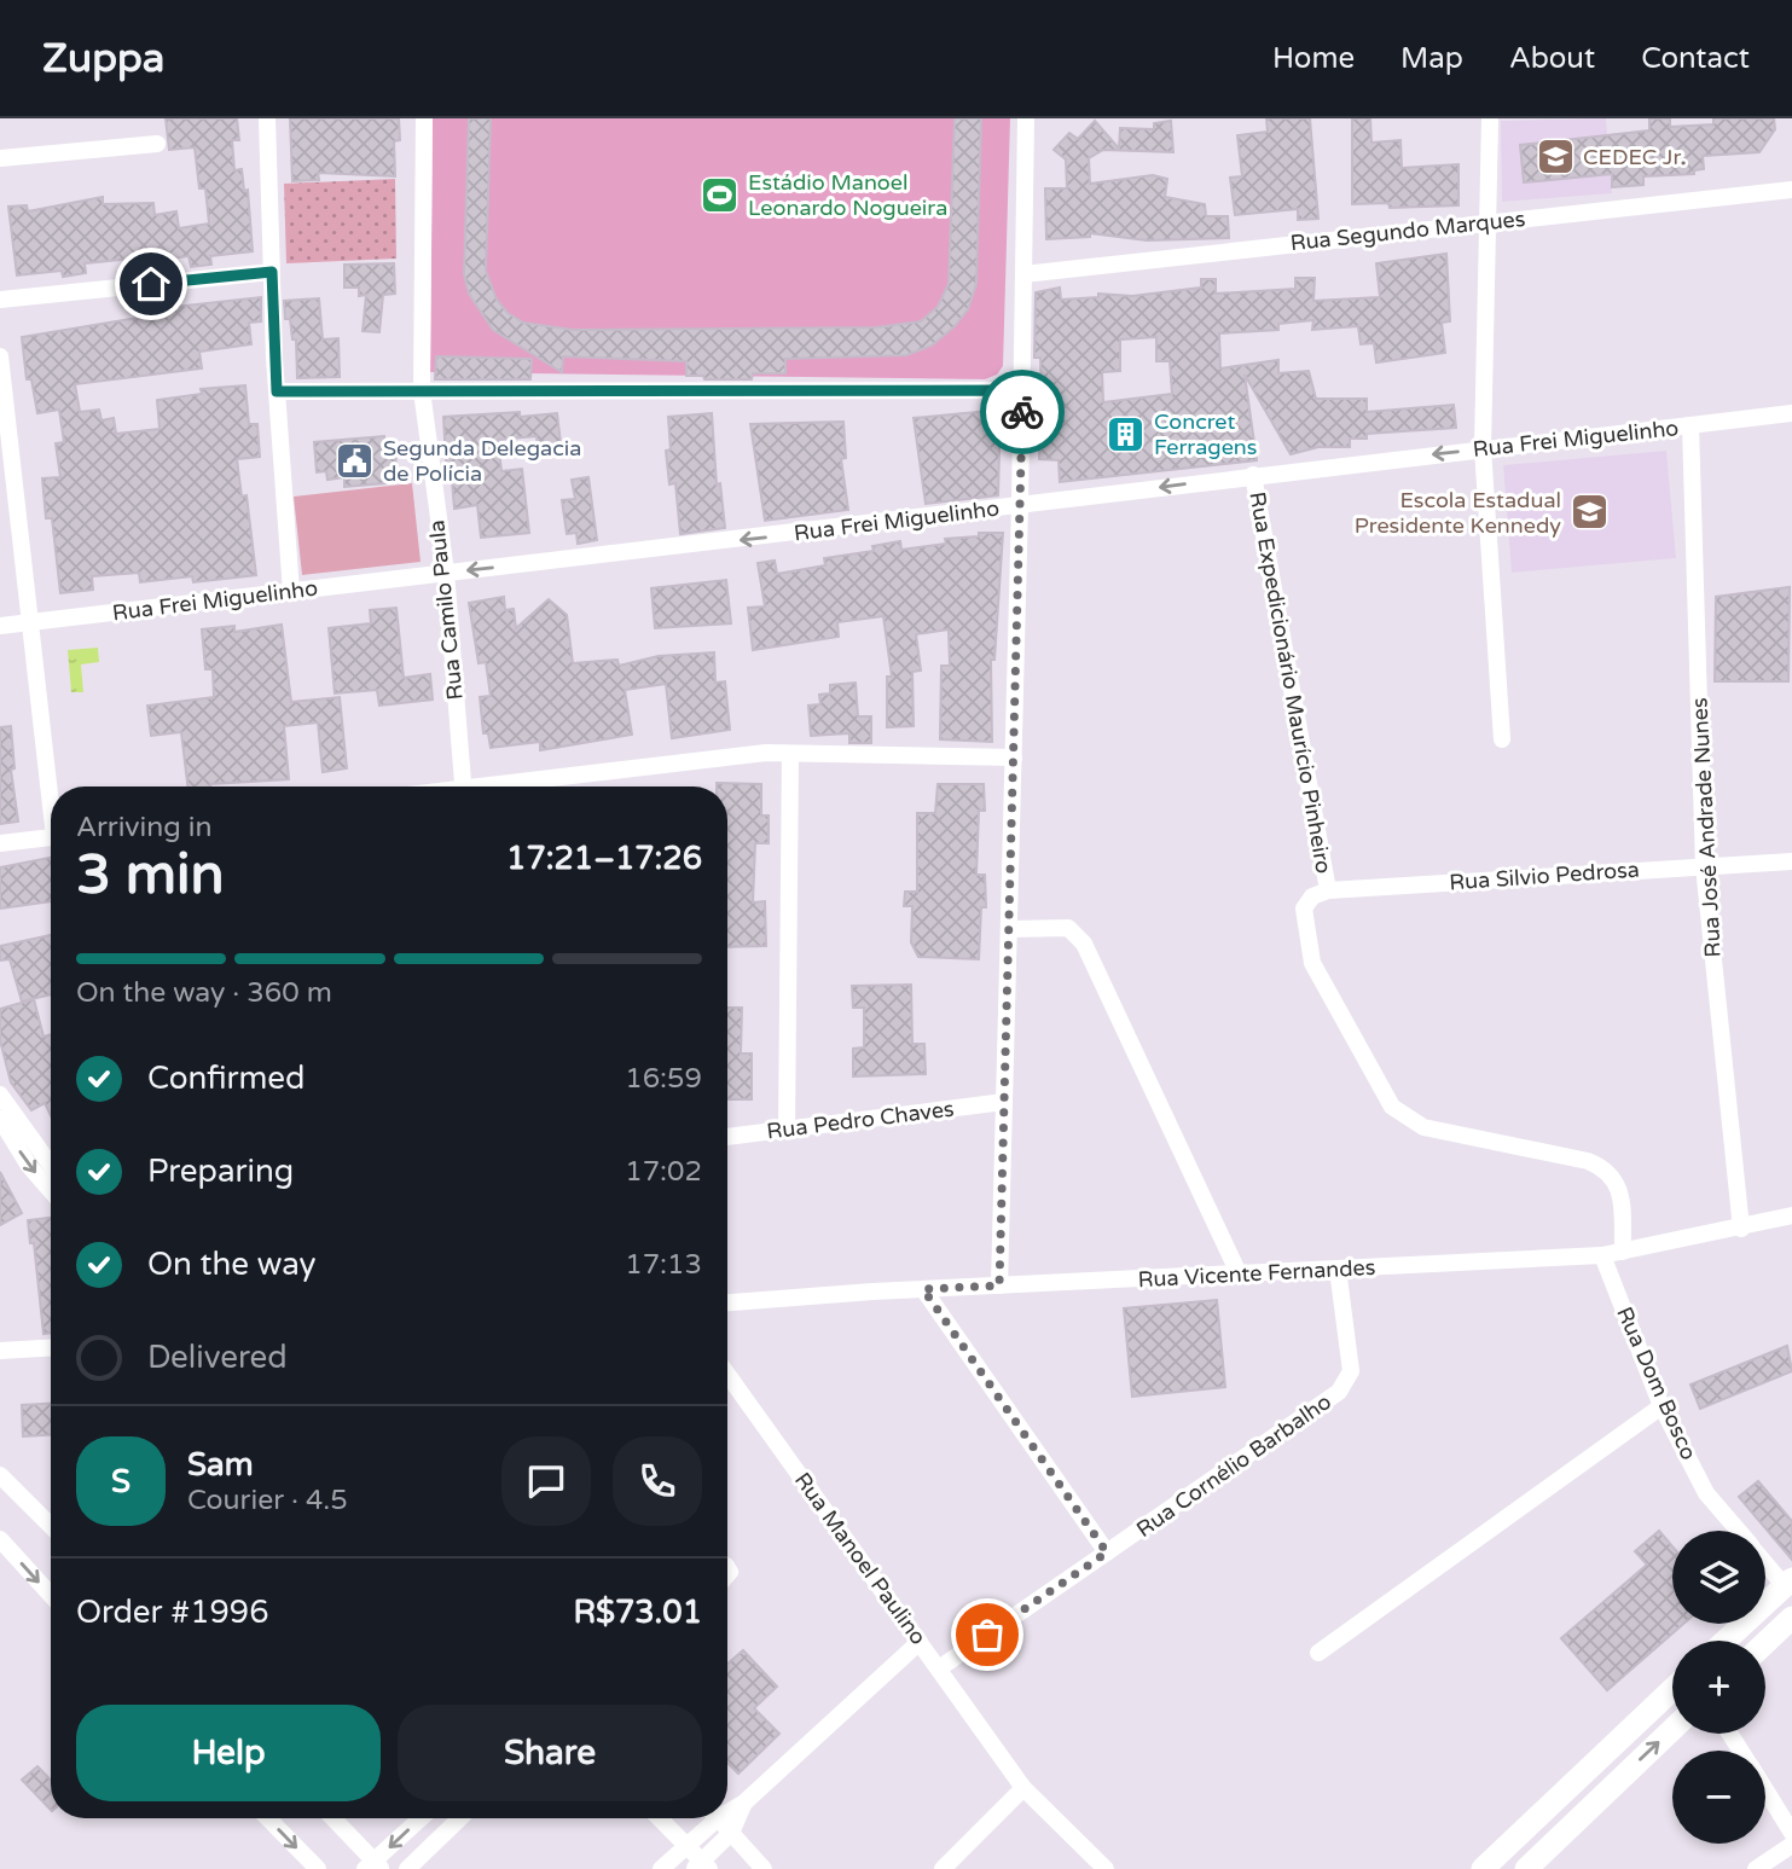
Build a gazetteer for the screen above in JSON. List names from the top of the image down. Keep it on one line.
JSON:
{"streets":{"street":["Rua Segundo Marques","Rua Frei Miguelinho","Rua Camilo Paula","Rua Expedicionário Maurício Pinheiro","Rua José Andrade Nunes","Rua Silvio Pedrosa","Rua Pedro Chaves","Rua Vicente Fernandes","Rua Dom Bosco","Rua Cornélio Barbalho","Rua Manoel Paulino"]},"crossings":[["Rua Frei Miguelinho","Rua Camilo Paula"],["Rua Frei Miguelinho","Rua Expedicionário Maurício Pinheiro"],["Rua Frei Miguelinho","Rua José Andrade Nunes"],["Rua Expedicionário Maurício Pinheiro","Rua Silvio Pedrosa"],["Rua José Andrade Nunes","Rua Silvio Pedrosa"],["Rua José Andrade Nunes","Rua Vicente Fernandes"],["Rua Vicente Fernandes","Rua Dom Bosco"],["Rua Vicente Fernandes","Rua Cornélio Barbalho"],["Rua Cornélio Barbalho","Rua Manoel Paulino"]],"places":{"school or university":["CEDEC Jr.","Escola Estadual Presidente Kennedy"],"sports":["Estádio Manoel Leonardo Nogueira"],"building":["Concret Ferragens"],"public building":["Segunda Delegacia de Polícia"]},"page":{"header":"Zuppa","nav":["Home","Map","About","Contact"],"heading":["3 min","Arriving in","17:21–17:26"],"panel":["Sam","Courier · 4.5","Order #1996","R$73.01"],"bar":"On the way · 360 m","list":[["Confirmed","16:59"],["Preparing","17:02"],["On the way","17:13"],"Delivered"],"round":"S","map_buttons":["+","−"],"buttons":["Help","Share"]}}
